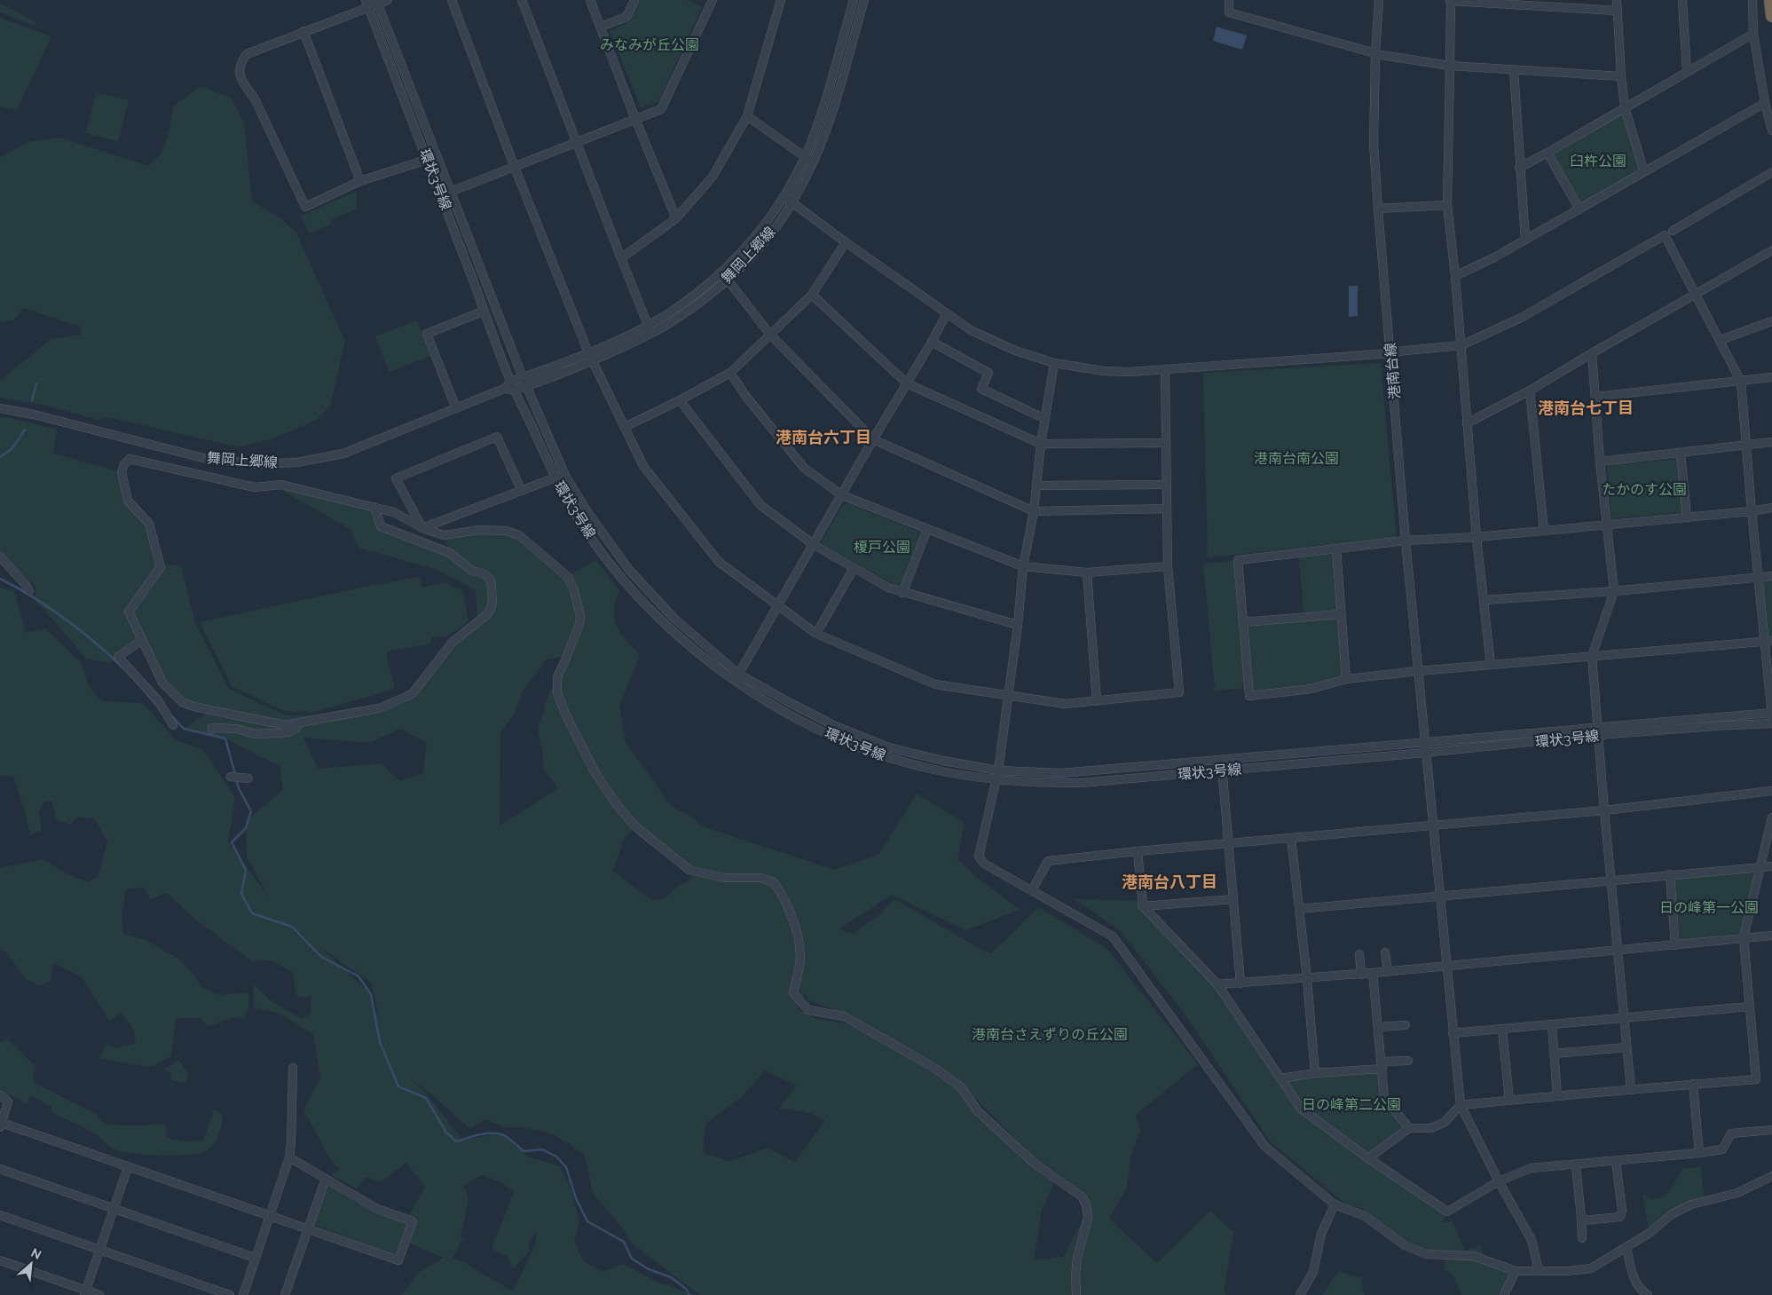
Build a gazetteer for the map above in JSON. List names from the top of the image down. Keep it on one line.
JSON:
{"streets":{"street":["環状3号線","舞岡上郷線","港南台線"]},"crossings":[["環状3号線","舞岡上郷線"],["環状3号線","港南台線"]],"districts":["港南台七丁目","港南台六丁目","港南台八丁目"],"parks":["みなみが丘公園","臼杵公園","港南台南公園","たかのす公園","榎戸公園","日の峰第一公園","港南台さえずりの丘公園","日の峰第二公園"],"north":"top right"}
